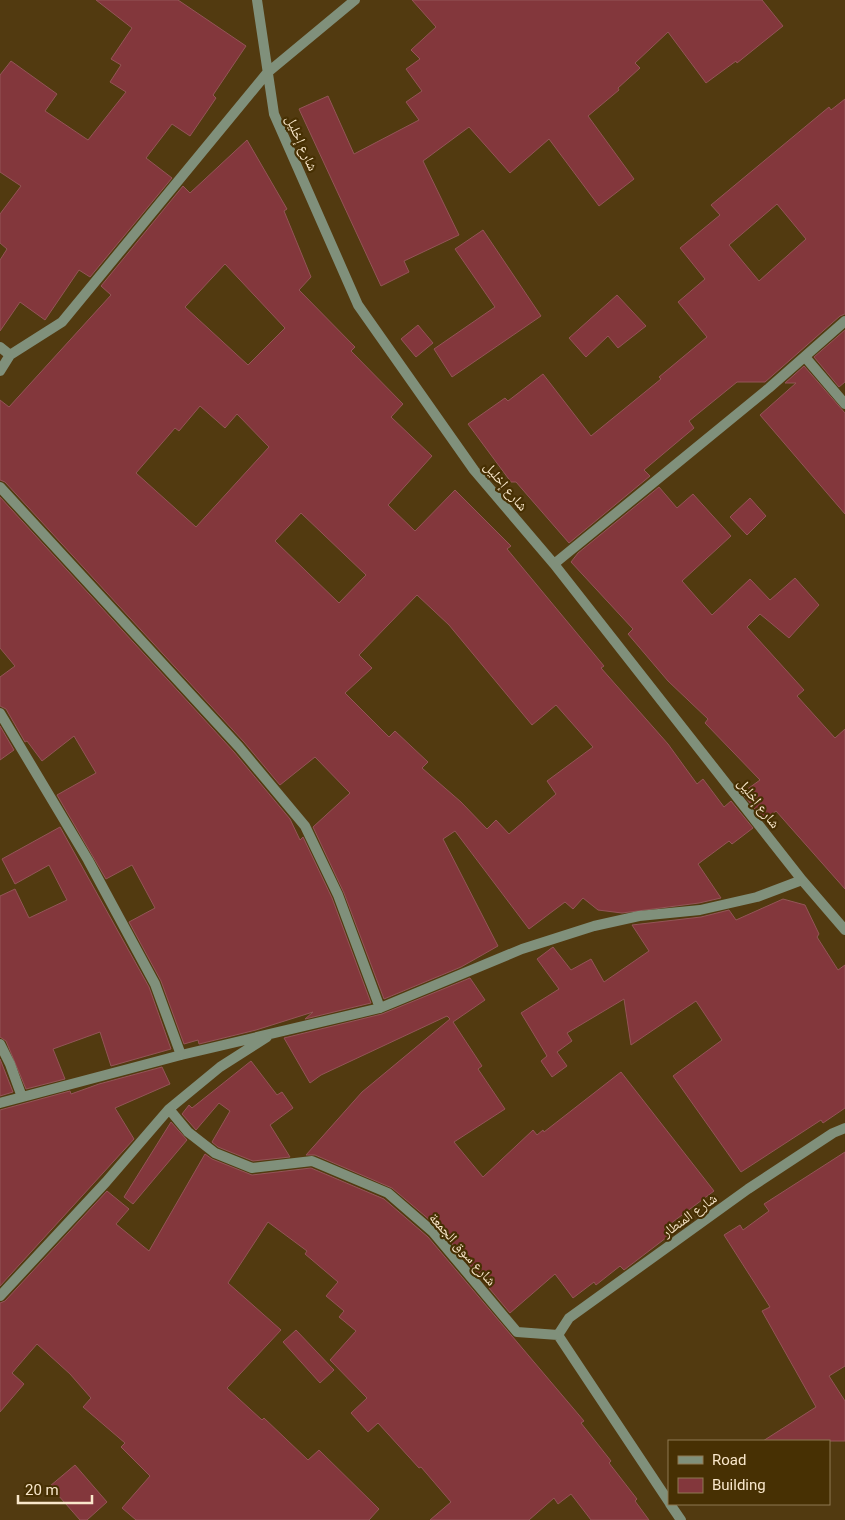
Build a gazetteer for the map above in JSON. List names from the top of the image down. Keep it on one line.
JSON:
{"streets":{"street":["شارع إخليل","شارع المنطار","شارع سوق الجمعة"]},"crossings":[["شارع المنطار","شارع سوق الجمعة"]],"legend":["Road","Building"],"scale_bar":"20 m"}
